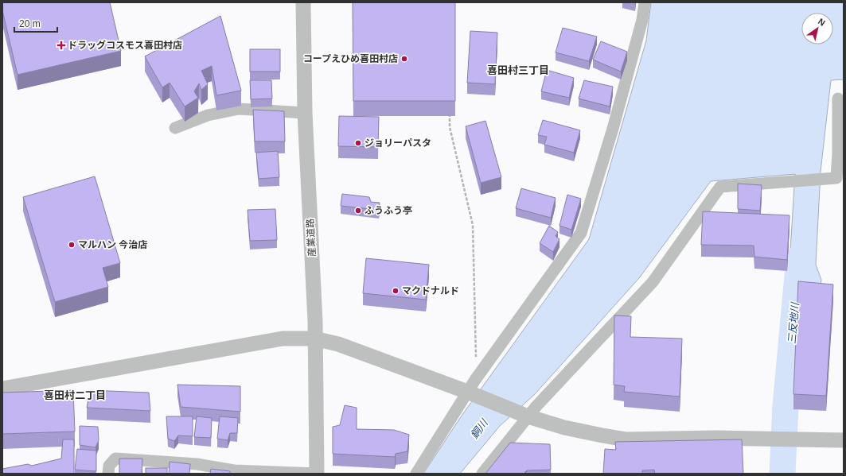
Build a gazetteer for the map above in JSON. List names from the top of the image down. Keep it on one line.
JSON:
{"streets":{"street":["産業道路"]},"districts":["喜田村三丁目","喜田村二丁目"],"water":["三反地川","銅川"],"places":{"health":["ドラッグコスモス喜田村店"],"other":["コープえひめ喜田村店","ジョリーパスタ","ふうふう亭","マルハン 今治店","マクドナルド"]},"scale_bar":"20 m","north":"top right"}
